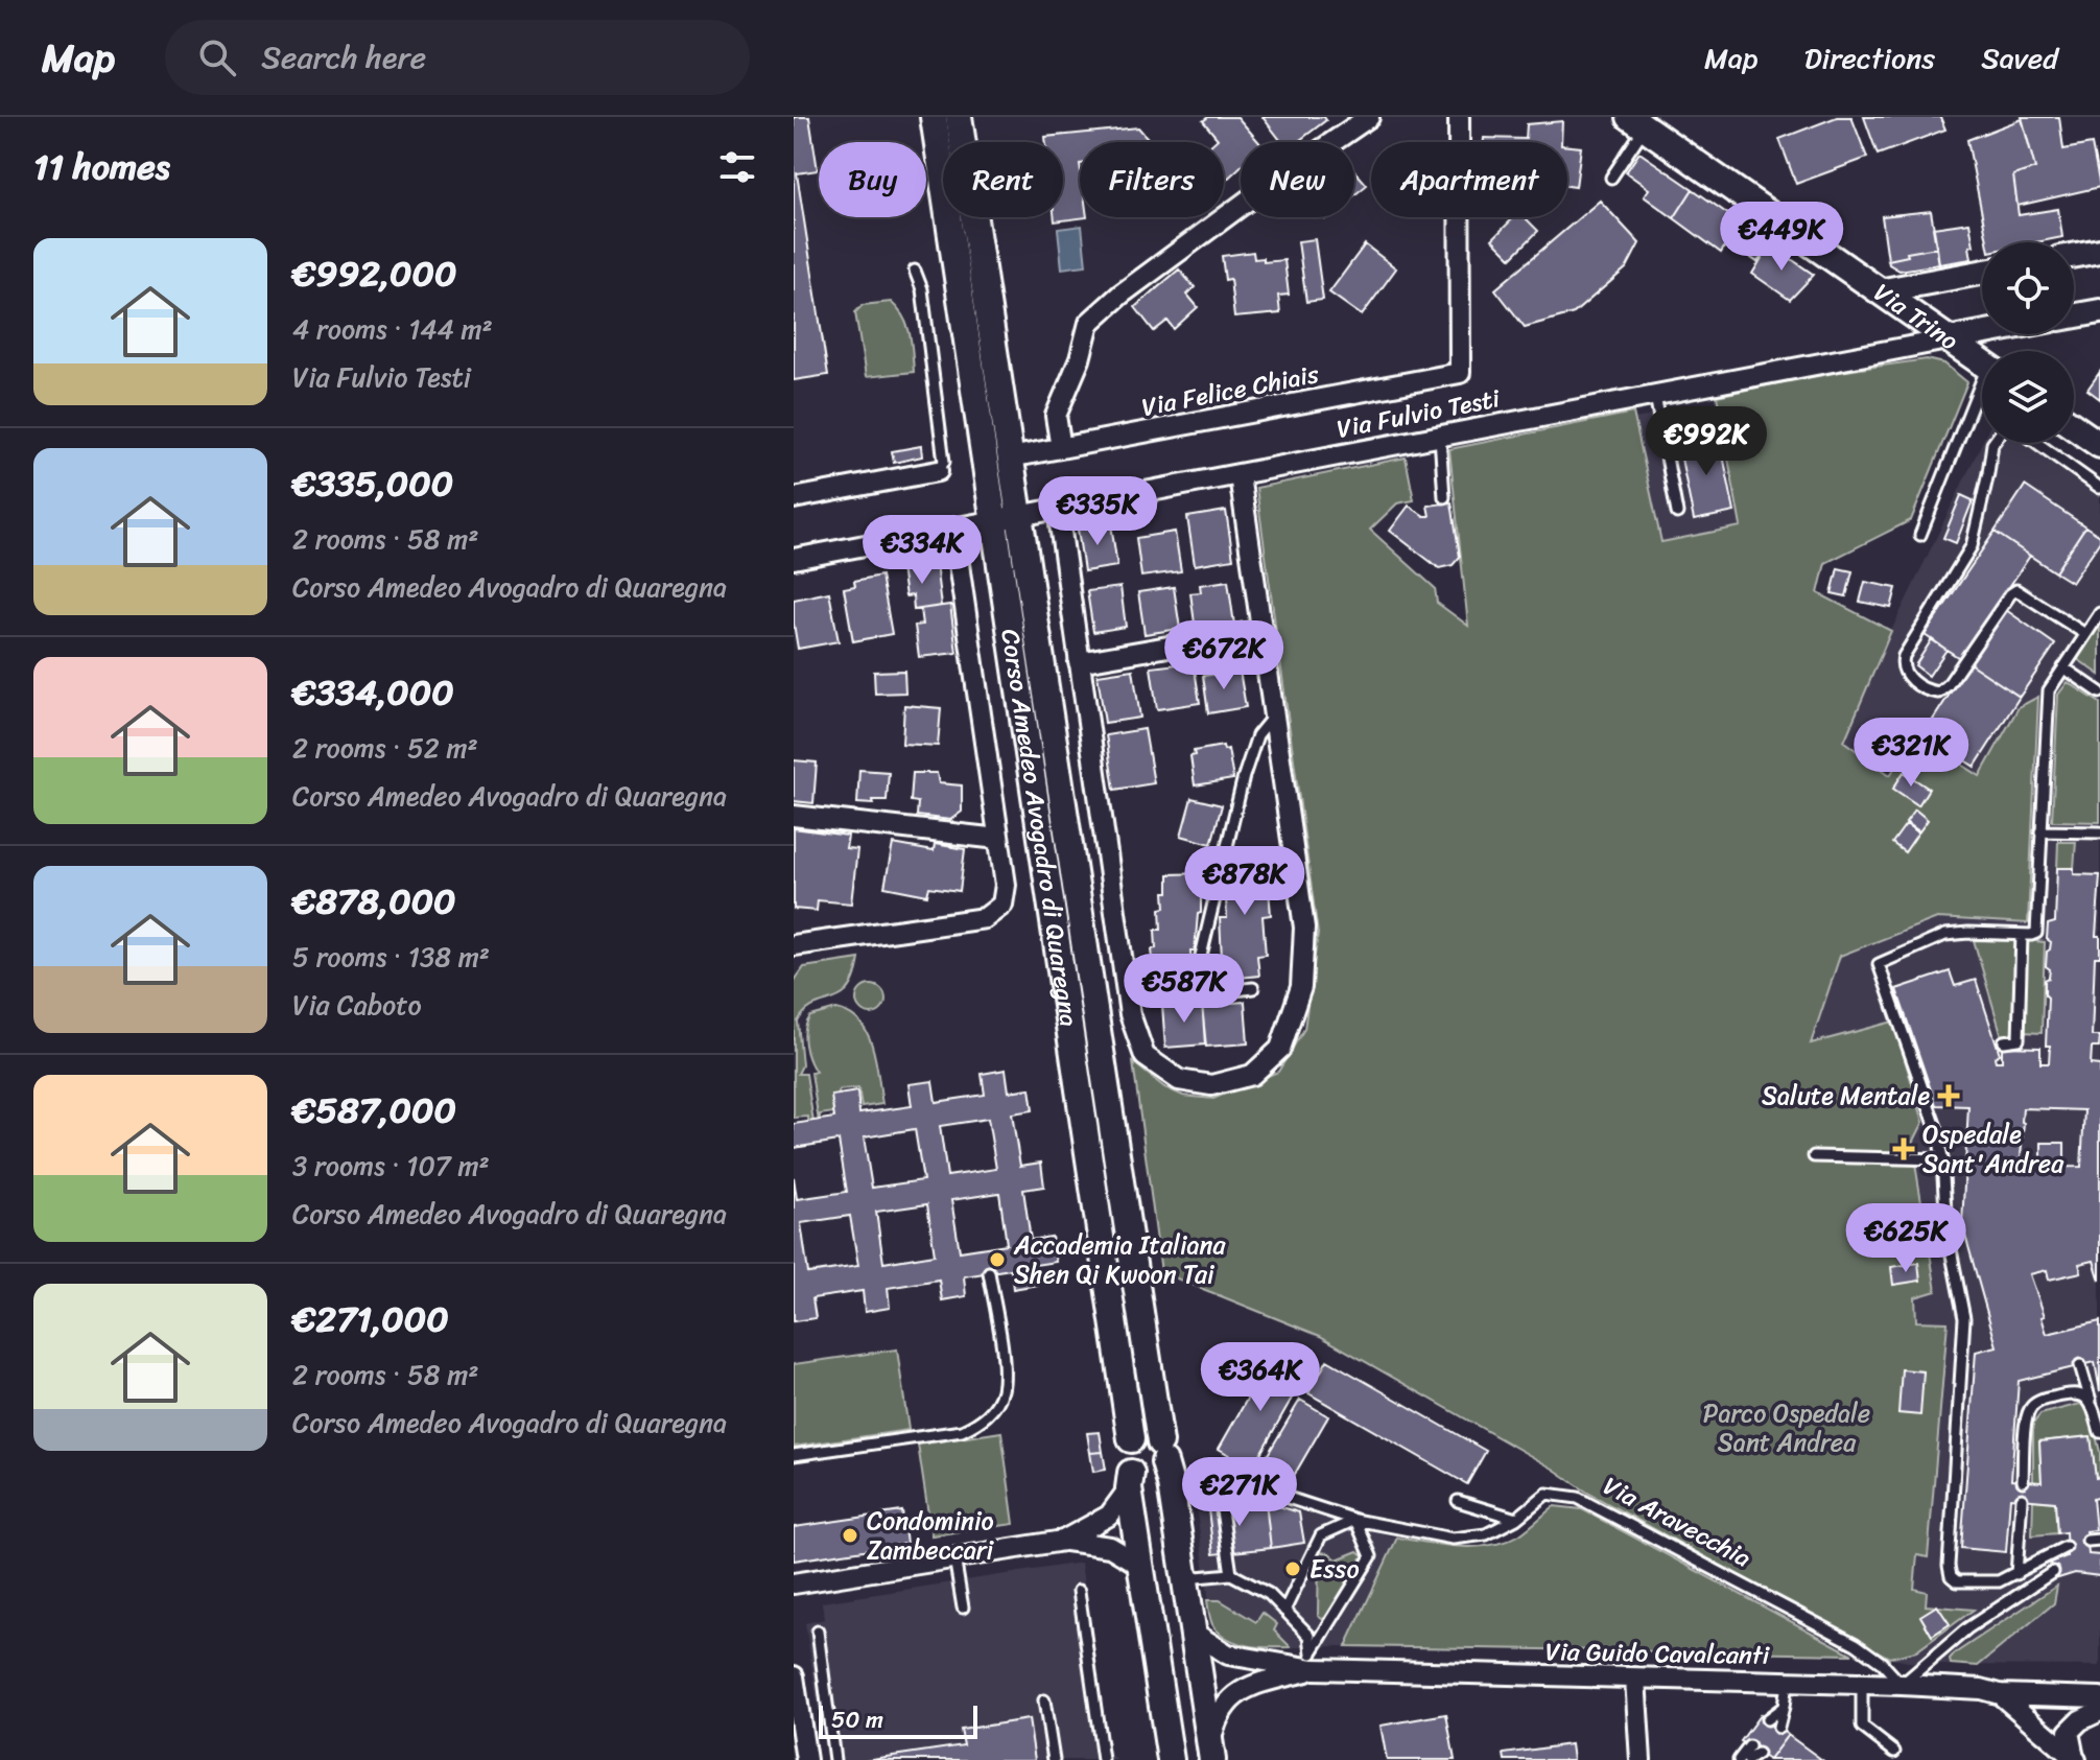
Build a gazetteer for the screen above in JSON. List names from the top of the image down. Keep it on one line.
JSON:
{"streets":{"main road":["Via Trino","Corso Amedeo Avogadro di Quaregna"],"street":["Via Felice Chiais","Via Fulvio Testi","Via Guido Cavalcanti"],"lane":["Via Aravecchia"]},"crossings":[["Via Trino","Via Fulvio Testi"],["Via Felice Chiais","Corso Amedeo Avogadro di Quaregna"],["Via Fulvio Testi","Corso Amedeo Avogadro di Quaregna"],["Corso Amedeo Avogadro di Quaregna","Via Aravecchia"],["Corso Amedeo Avogadro di Quaregna","Via Guido Cavalcanti"],["Via Aravecchia","Via Guido Cavalcanti"]],"parks":["Parco Ospedale Sant Andrea"],"places":{"health":["Salute Mentale","Ospedale Sant'Andrea"],"other":["Accademia Italiana Shen Qi Kwoon Tai","Condominio Zambeccari","Esso"]},"scale_bar":"50 m","page":{"header":"Map","search":"Search here","nav":["Map","Directions","Saved"],"heading":"11 homes","chip":["Buy","Rent","Filters","New","Apartment"],"price":["€449K","€992K","€335K","€334K","€672K","€321K","€878K","€587K","€625K","€364K","€271K"],"list":[{"name":"€992,000","note":"4 rooms · 144 m² · Via Fulvio Testi"},{"name":"€335,000","note":"2 rooms · 58 m² · Corso Amedeo Avogadro di Quaregna"},{"name":"€334,000","note":"2 rooms · 52 m² · Corso Amedeo Avogadro di Quaregna"},{"name":"€878,000","note":"5 rooms · 138 m² · Via Caboto"},{"name":"€587,000","note":"3 rooms · 107 m² · Corso Amedeo Avogadro di Quaregna"},{"name":"€271,000","note":"2 rooms · 58 m² · Corso Amedeo Avogadro di Quaregna"}],"scale":"50 m"}}
